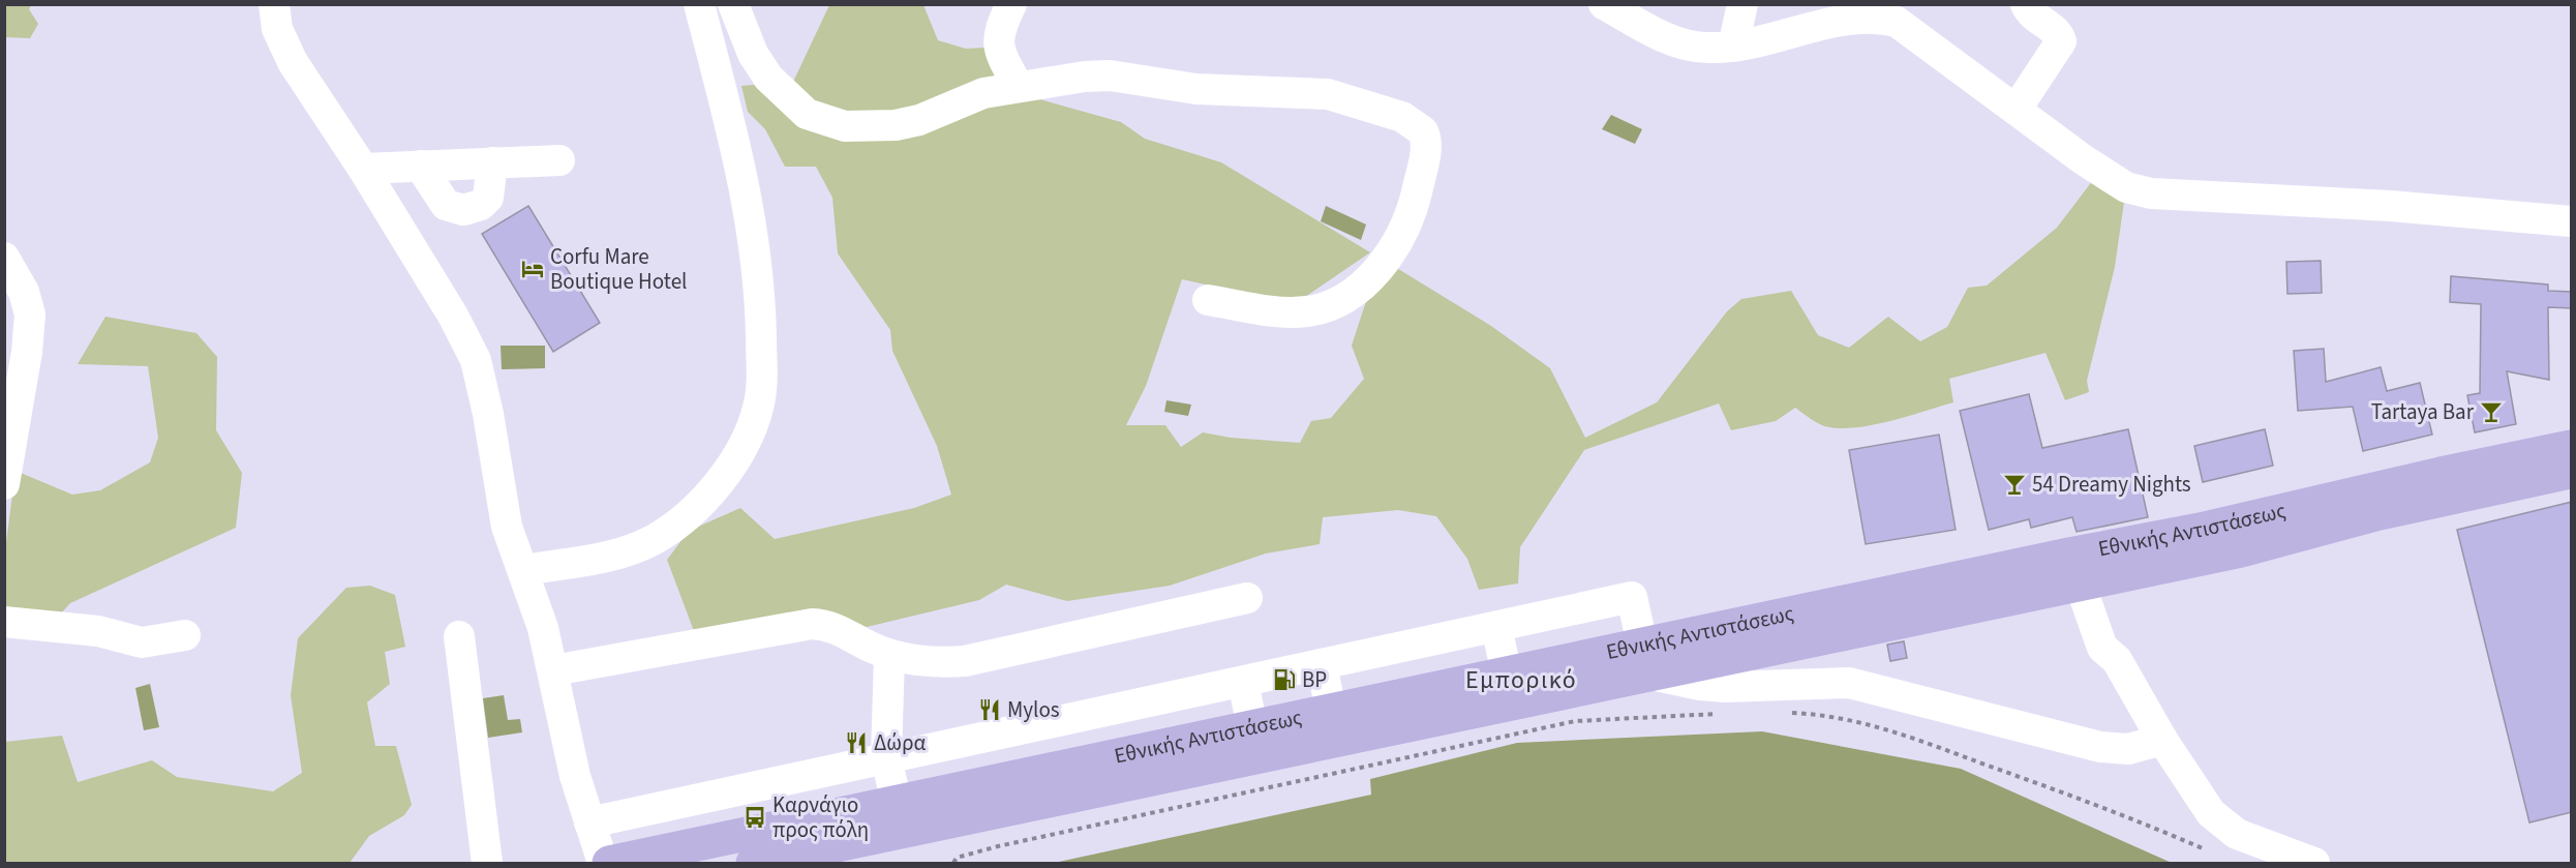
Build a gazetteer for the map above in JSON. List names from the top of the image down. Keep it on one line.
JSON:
{"streets":{"main road":["Εθνικής Αντιστάσεως"]},"districts":["Εμπορικό"],"places":{"hotel":["Corfu Mare Boutique Hotel"],"bar":["Tartaya Bar","54 Dreamy Nights"],"fuel station":["BP"],"restaurant":["Mylos","Δώρα"],"bus stop":["Καρνάγιο προς πόλη"]}}
